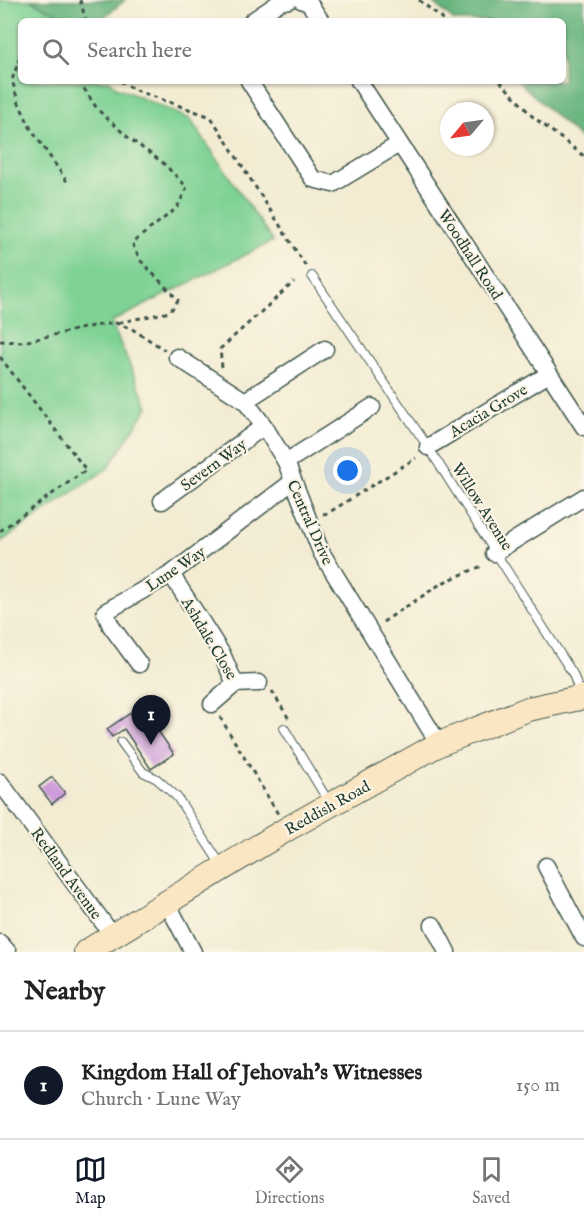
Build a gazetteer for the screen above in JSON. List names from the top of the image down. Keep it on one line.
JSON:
{"streets":{"main road":["Reddish Road"],"street":["Woodhall Road","Acacia Grove","Severn Way","Central Drive","Lune Way","Ashdale Close","Redland Avenue"],"lane":["Willow Avenue"]},"crossings":[["Woodhall Road","Acacia Grove"],["Acacia Grove","Willow Avenue"],["Severn Way","Central Drive"],["Willow Avenue","Reddish Road"],["Central Drive","Lune Way"],["Central Drive","Reddish Road"],["Lune Way","Ashdale Close"],["Reddish Road","Redland Avenue"]],"north":"bottom left","page":{"search":"Search here","pins":"1","heading":"Nearby","list":[{"mark":"1","name":"Kingdom Hall of Jehovah's Witnesses","note":"Church · Lune Way","value":"150 m"}],"nav":["Map","Directions","Saved"]}}
